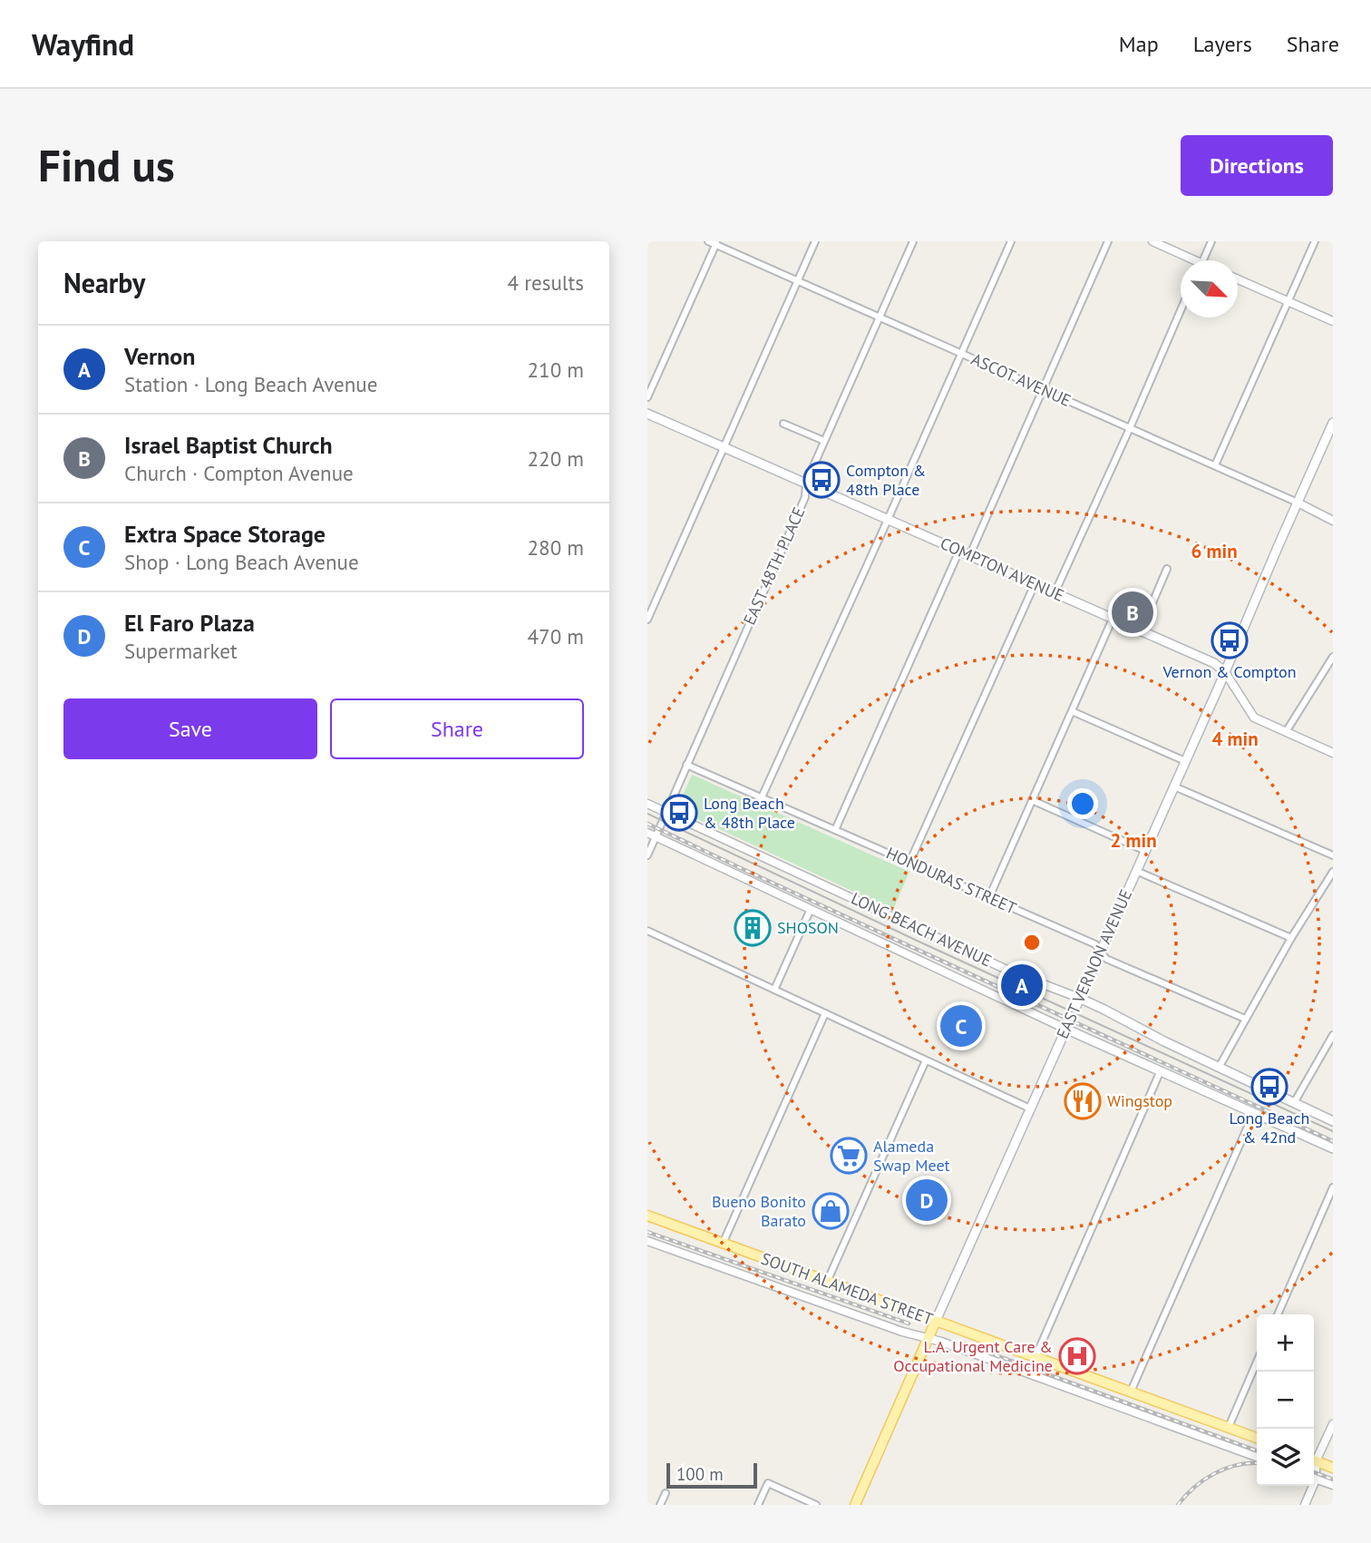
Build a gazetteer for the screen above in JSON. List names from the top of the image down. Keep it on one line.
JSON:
{"streets":{"main road":["COMPTON AVENUE","LONG BEACH AVENUE","EAST VERNON AVENUE","SOUTH ALAMEDA STREET"],"street":["ASCOT AVENUE","EAST 48TH PLACE","HONDURAS STREET"]},"crossings":[["ASCOT AVENUE","EAST 48TH PLACE"],["ASCOT AVENUE","EAST VERNON AVENUE"],["EAST 48TH PLACE","COMPTON AVENUE"],["EAST 48TH PLACE","HONDURAS STREET"],["EAST 48TH PLACE","LONG BEACH AVENUE"],["COMPTON AVENUE","EAST VERNON AVENUE"],["HONDURAS STREET","EAST VERNON AVENUE"],["LONG BEACH AVENUE","EAST VERNON AVENUE"],["EAST VERNON AVENUE","SOUTH ALAMEDA STREET"]],"places":{"bus stop":["Compton & 48th Place","Vernon & Compton","Long Beach & 48th Place","Long Beach & 42nd"],"building":["SHOSON"],"restaurant":["Wingstop"],"supermarket":["Alameda Swap Meet"],"shop":["Bueno Bonito Barato"],"hospital":["L.A. Urgent Care & Occupational Medicine"]},"scale_bar":"100 m","north":"bottom right","page":{"header":"Wayfind","nav":["Map","Layers","Share"],"buttons":["Directions",["Save","Share"]],"title":"Find us","heading":["Nearby","4 results"],"list":[{"mark":"A","name":"Vernon","note":"Station · Long Beach Avenue","value":"210 m"},{"mark":"B","name":"Israel Baptist Church","note":"Church · Compton Avenue","value":"220 m"},{"mark":"C","name":"Extra Space Storage","note":"Shop · Long Beach Avenue","value":"280 m"},{"mark":"D","name":"El Faro Plaza","note":"Supermarket","value":"470 m"}],"pins":["B","A","C","D"],"map_buttons":["+","−"],"scale":"100 m"},"rings":["6 min","4 min","2 min"]}
